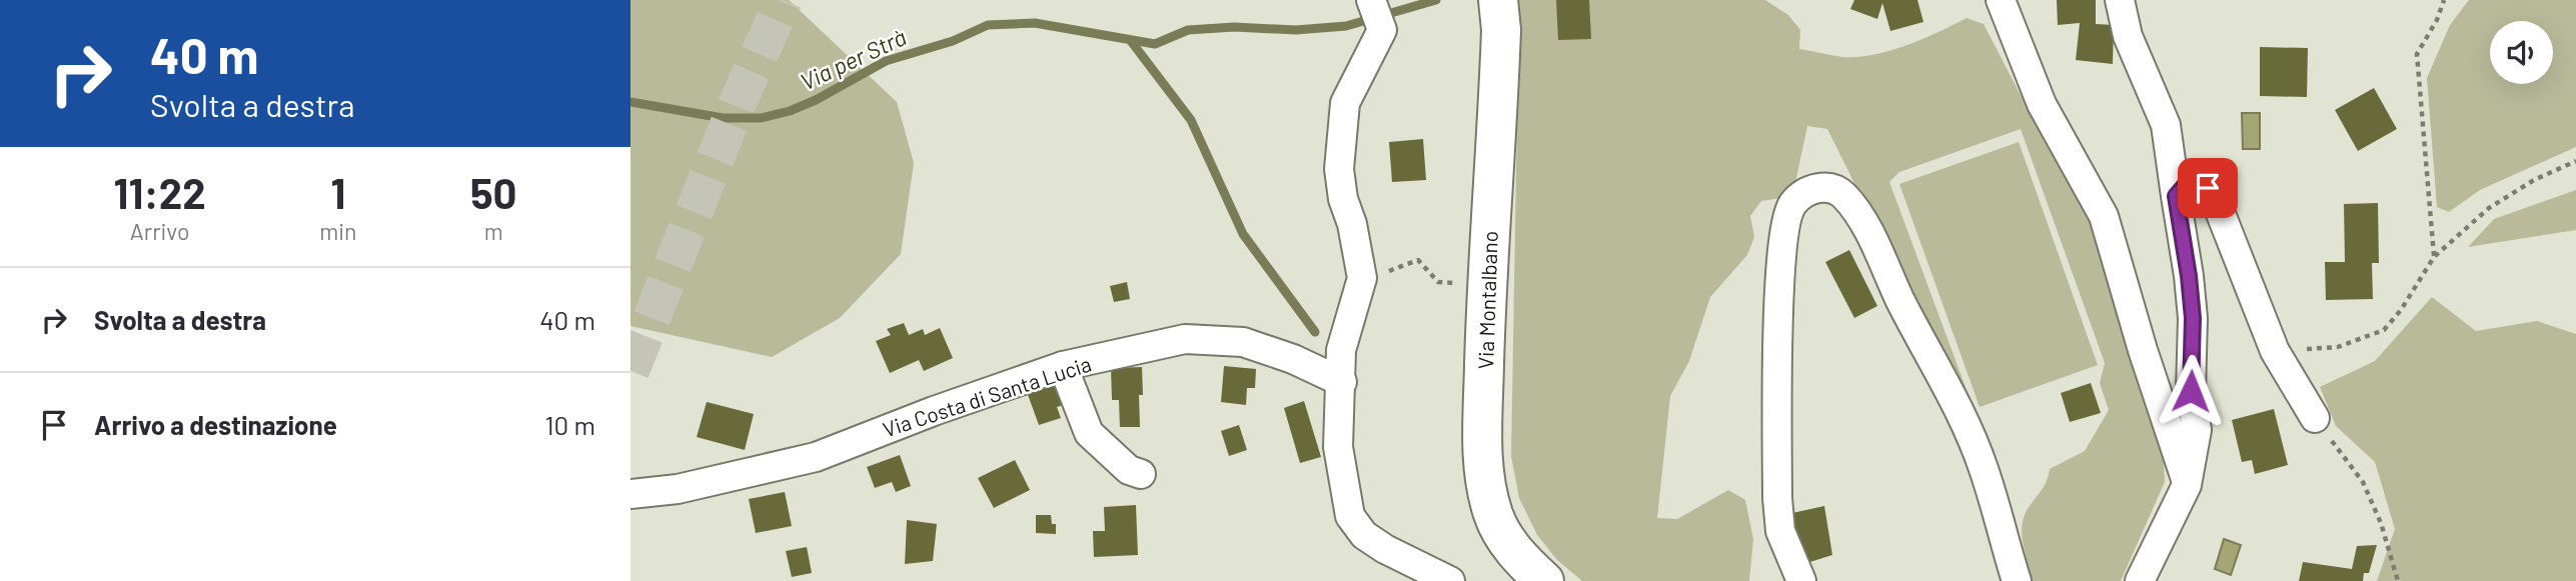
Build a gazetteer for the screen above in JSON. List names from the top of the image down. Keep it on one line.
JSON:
{"streets":{"street":["Via Montalbano","Via Costa di Santa Lucia"]},"water":["Via per Strà"],"page":{"turn":["40 m","Svolta a destra"],"eta":["11:22","Arrivo","1","min","50","m"],"list":[{"name":"Svolta a destra","value":"40 m"},{"name":"Arrivo a destinazione","value":"10 m"}]}}
